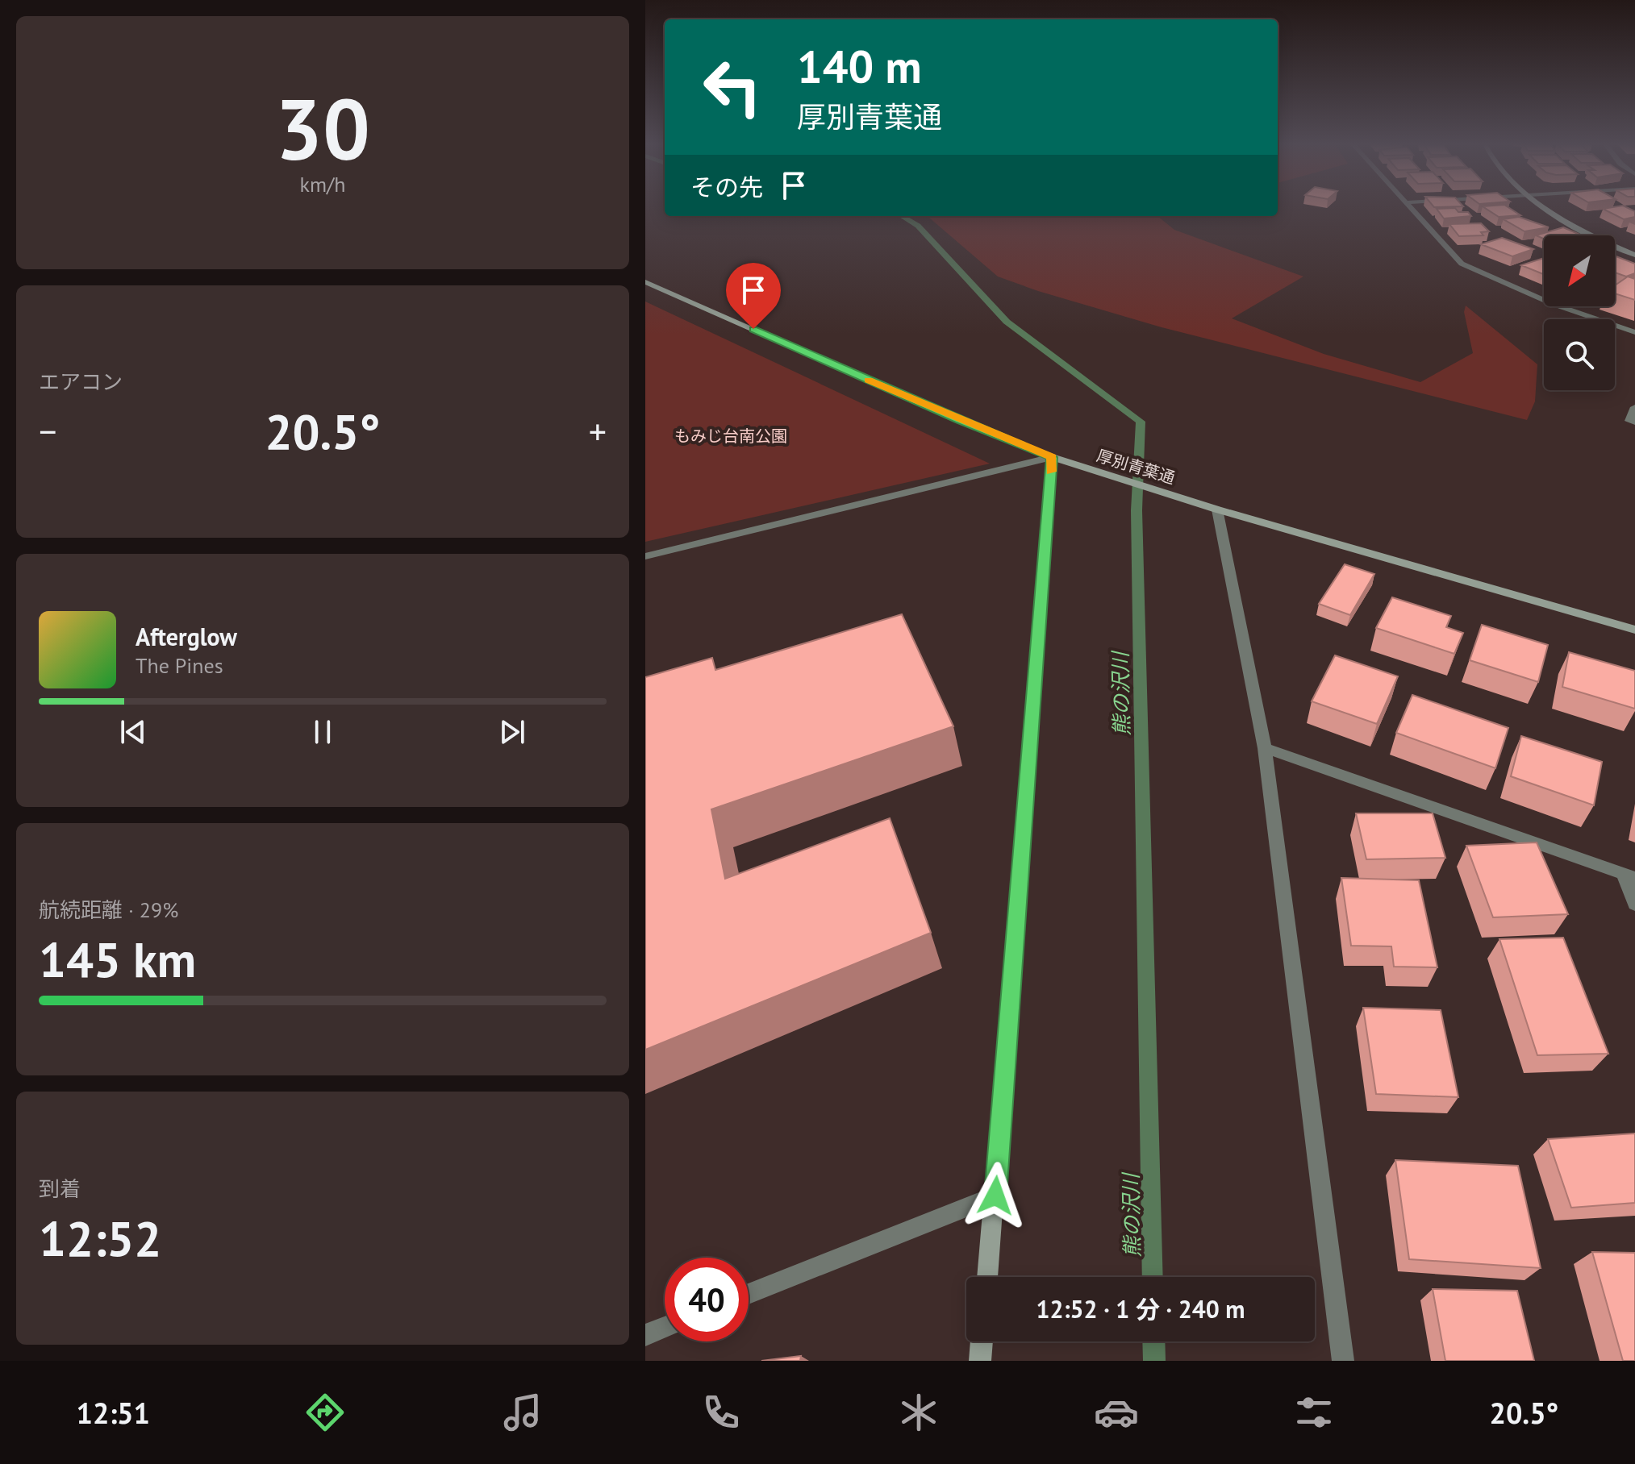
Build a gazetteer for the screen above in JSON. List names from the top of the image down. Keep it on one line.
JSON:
{"streets":{"street":["厚別青葉通"]},"water":["熊の沢川"],"parks":["もみじ台南公園"],"north":"bottom left","page":{"tile":[["30","km/h"],"エアコン",["航続距離 · 29%","145 km"],["到着","12:52"]],"turn":["140 m","厚別青葉通"],"then":"その先","heat":["−","20.5°","+"],"song":["Afterglow","The Pines"],"limit":"40","trip":"12:52 · 1 分 · 240 m","tabs":["12:51","20.5°"]}}
